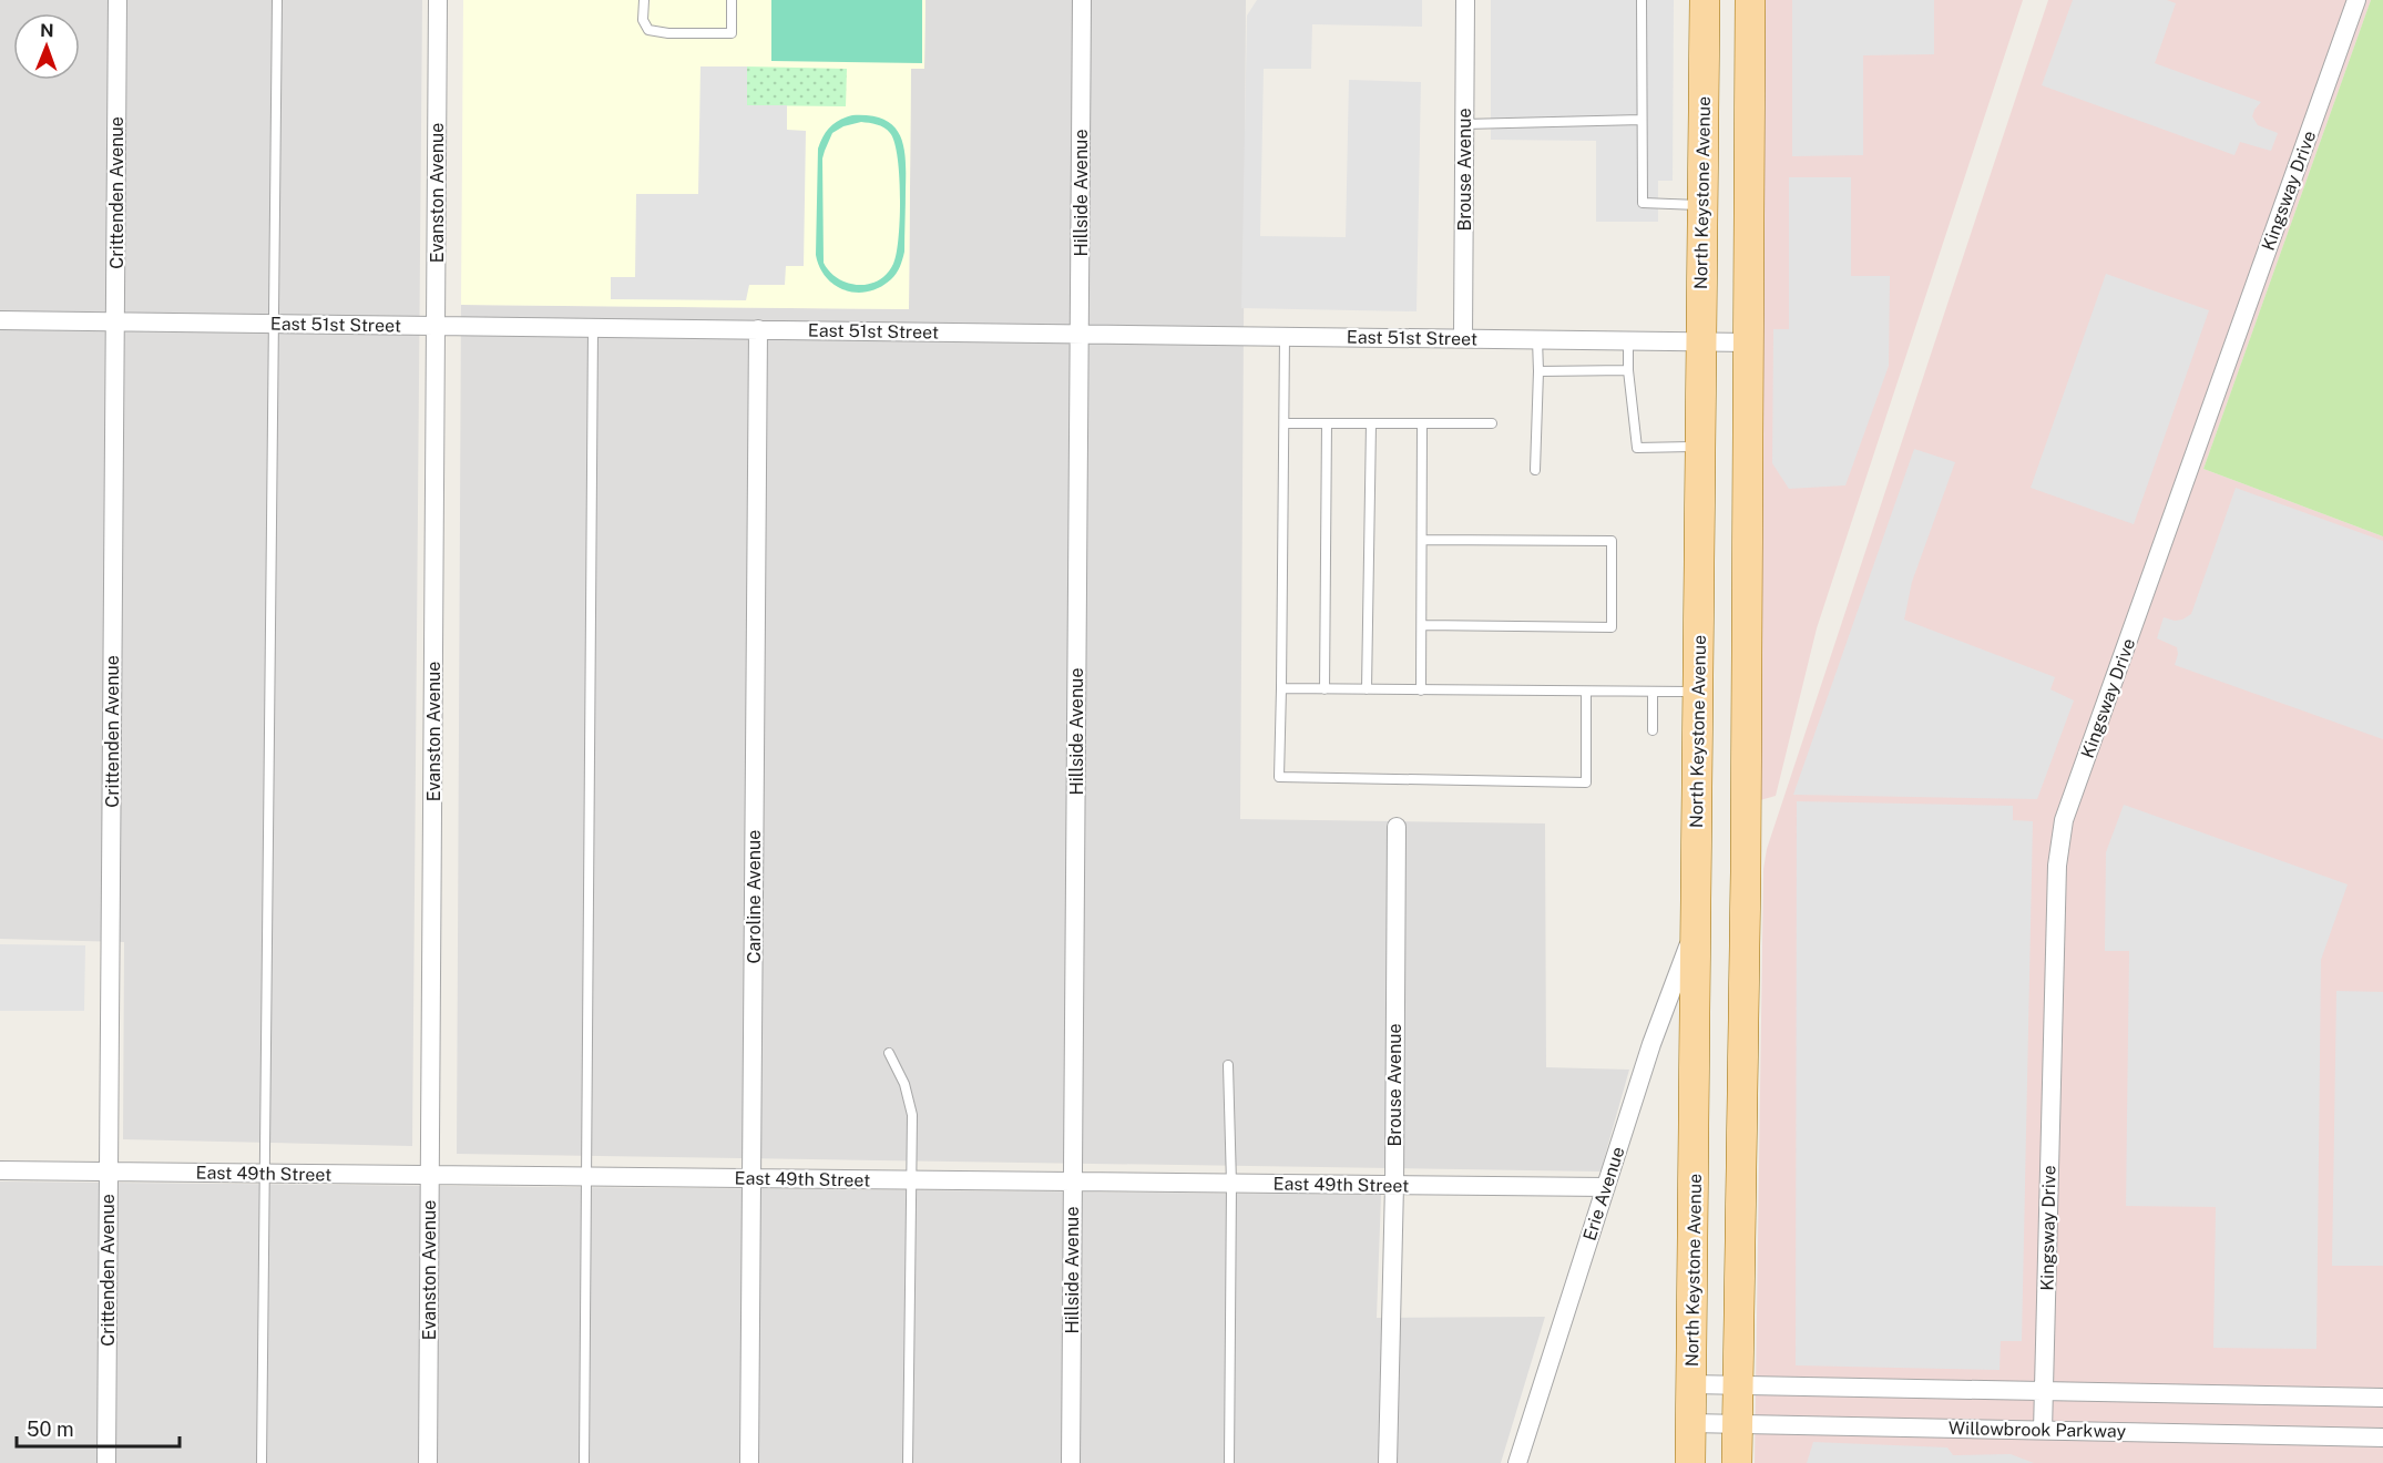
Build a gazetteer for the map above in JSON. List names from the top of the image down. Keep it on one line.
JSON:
{"streets":{"main road":["North Keystone Avenue"],"street":["Brouse Avenue","Kingsway Drive","Crittenden Avenue","Evanston Avenue","Hillside Avenue","East 51st Street","Caroline Avenue","East 49th Street","Erie Avenue","Willowbrook Parkway"]},"crossings":[["Brouse Avenue","East 51st Street"],["Brouse Avenue","East 49th Street"],["Kingsway Drive","Willowbrook Parkway"],["Crittenden Avenue","East 51st Street"],["Crittenden Avenue","East 49th Street"],["Evanston Avenue","East 51st Street"],["Evanston Avenue","East 49th Street"],["Hillside Avenue","East 51st Street"],["Hillside Avenue","East 49th Street"],["North Keystone Avenue","East 51st Street"],["North Keystone Avenue","Erie Avenue"],["North Keystone Avenue","Willowbrook Parkway"],["East 51st Street","Caroline Avenue"],["Caroline Avenue","East 49th Street"],["East 49th Street","Erie Avenue"]],"scale_bar":"50 m","north":"top"}
